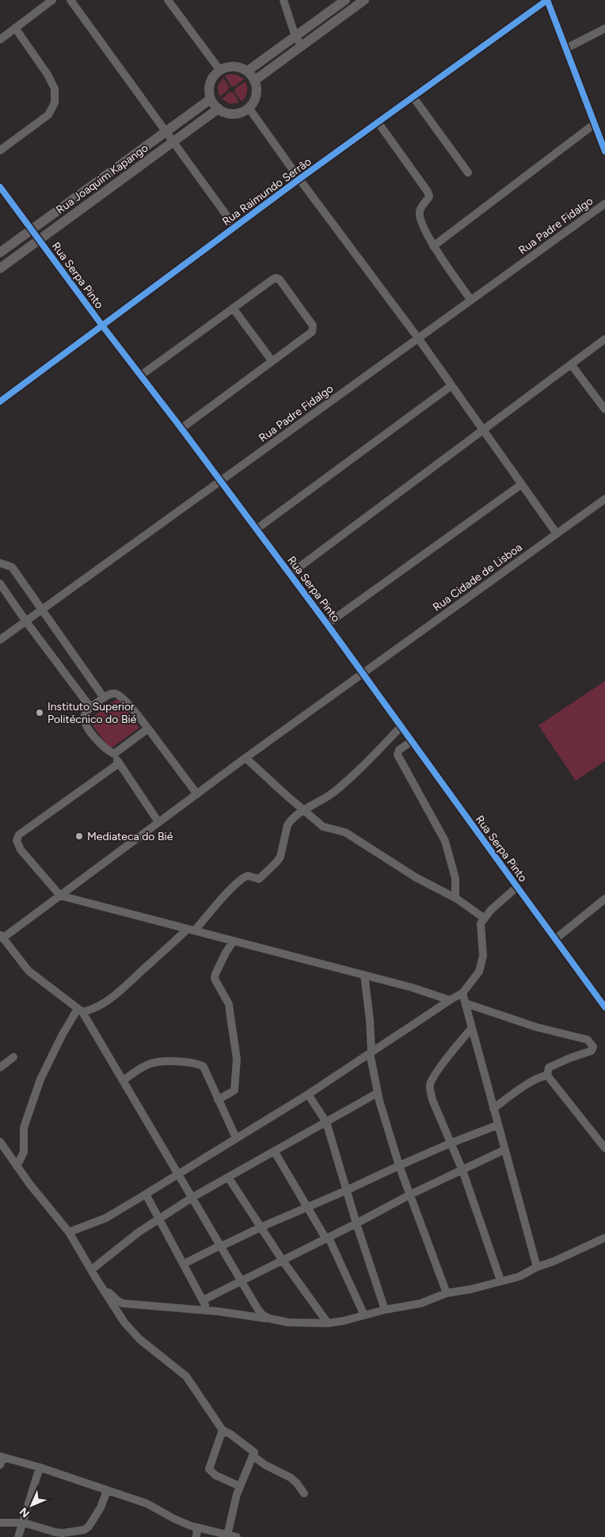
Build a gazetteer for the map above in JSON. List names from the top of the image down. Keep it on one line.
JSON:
{"streets":{"main road":["Rua Joaquim Kapango"],"street":["Rua Raimundo Serrão","Rua Padre Fidalgo","Rua Serpa Pinto","Rua Cidade de Lisboa"]},"crossings":[["Rua Joaquim Kapango","Rua Serpa Pinto"],["Rua Raimundo Serrão","Rua Serpa Pinto"],["Rua Padre Fidalgo","Rua Serpa Pinto"],["Rua Serpa Pinto","Rua Cidade de Lisboa"]],"places":["Instituto Superior Politécnico do Bié","Mediateca do Bié"],"north":"bottom left"}
